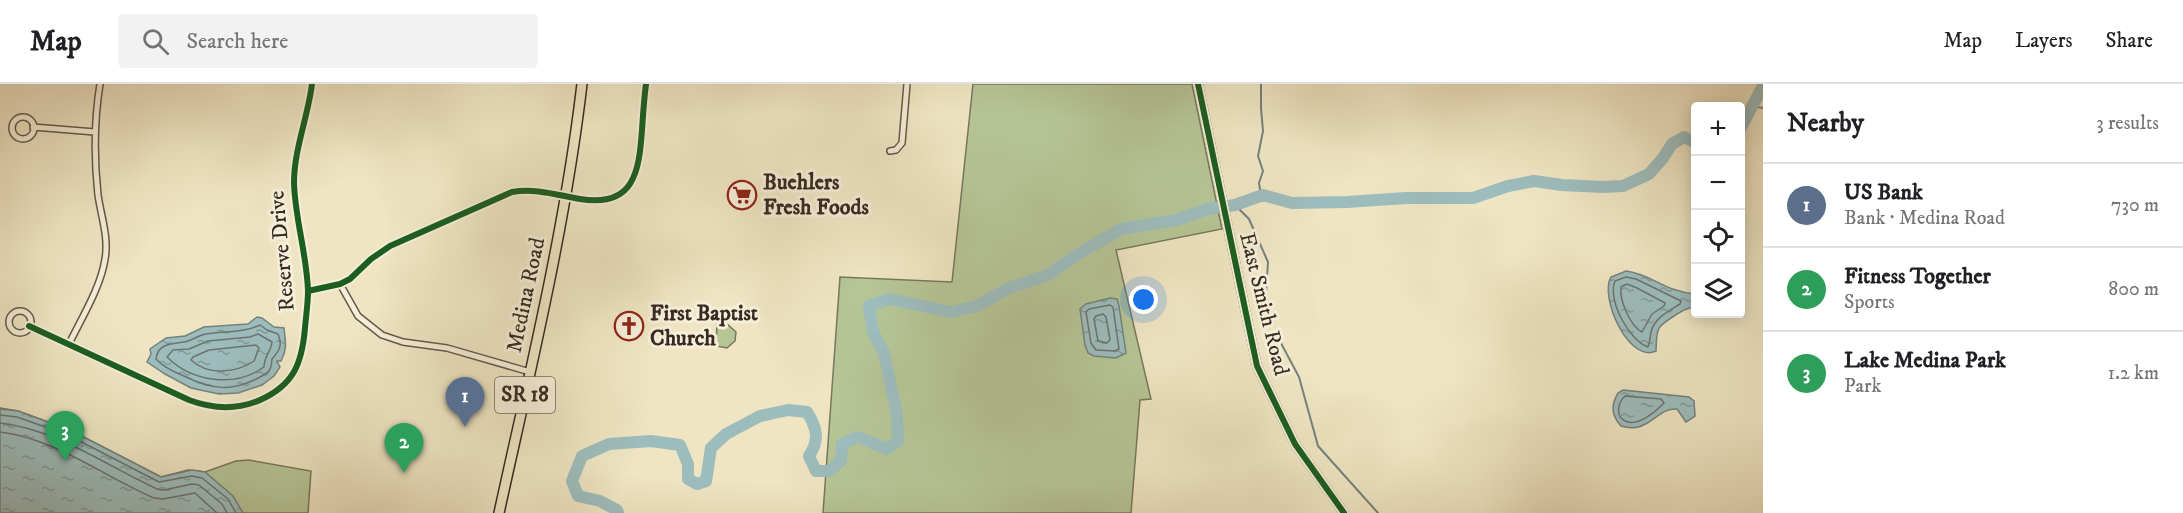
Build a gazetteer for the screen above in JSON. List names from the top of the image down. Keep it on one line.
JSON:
{"streets":{"highway":["Medina Road","SR 18"],"street":["Reserve Drive","East Smith Road"]},"places":{"supermarket":["Buehlers Fresh Foods"],"church":["First Baptist Church"]},"page":{"header":"Map","search":"Search here","nav":["Map","Layers","Share"],"heading":["Nearby","3 results"],"map_buttons":["+","−"],"list":[{"mark":"1","name":"US Bank","note":"Bank · Medina Road","value":"730 m"},{"mark":"2","name":"Fitness Together","note":"Sports","value":"800 m"},{"mark":"3","name":"Lake Medina Park","note":"Park","value":"1.2 km"}],"pins":["1","3","2"]}}
